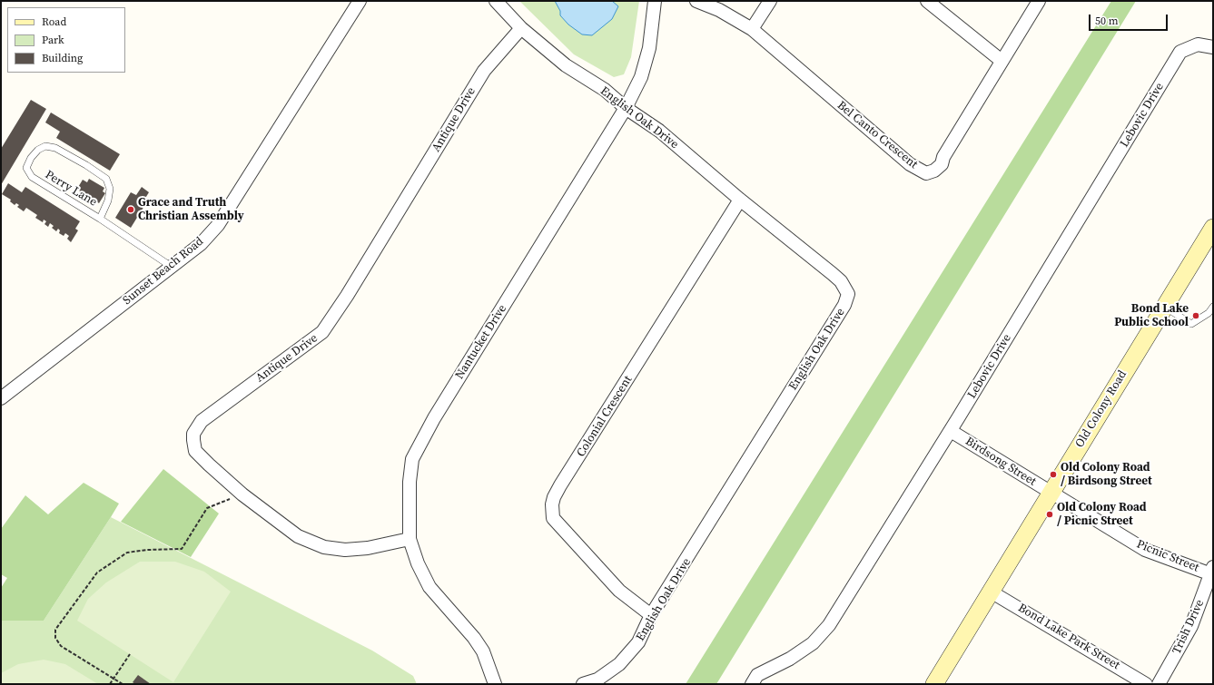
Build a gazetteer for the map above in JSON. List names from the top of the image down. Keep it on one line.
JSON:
{"streets":{"street":["Lebovic Drive","English Oak Drive","Antique Drive","Bel Canto Crescent","Sunset Beach Road","Nantucket Drive","Old Colony Road","Colonial Crescent","Birdsong Street","Picnic Street","Trish Drive","Bond Lake Park Street"],"lane":["Perry Lane"]},"crossings":[["Lebovic Drive","Birdsong Street"],["English Oak Drive","Antique Drive"],["English Oak Drive","Nantucket Drive"],["English Oak Drive","Colonial Crescent"],["Antique Drive","Nantucket Drive"],["Perry Lane","Sunset Beach Road"],["Old Colony Road","Birdsong Street"],["Old Colony Road","Picnic Street"],["Old Colony Road","Bond Lake Park Street"],["Birdsong Street","Picnic Street"],["Picnic Street","Trish Drive"]],"places":["Grace and Truth Christian Assembly","Bond Lake Public School","Old Colony Road / Birdsong Street","Old Colony Road / Picnic Street"],"legend":["Road","Park","Building"],"scale_bar":"50 m"}
